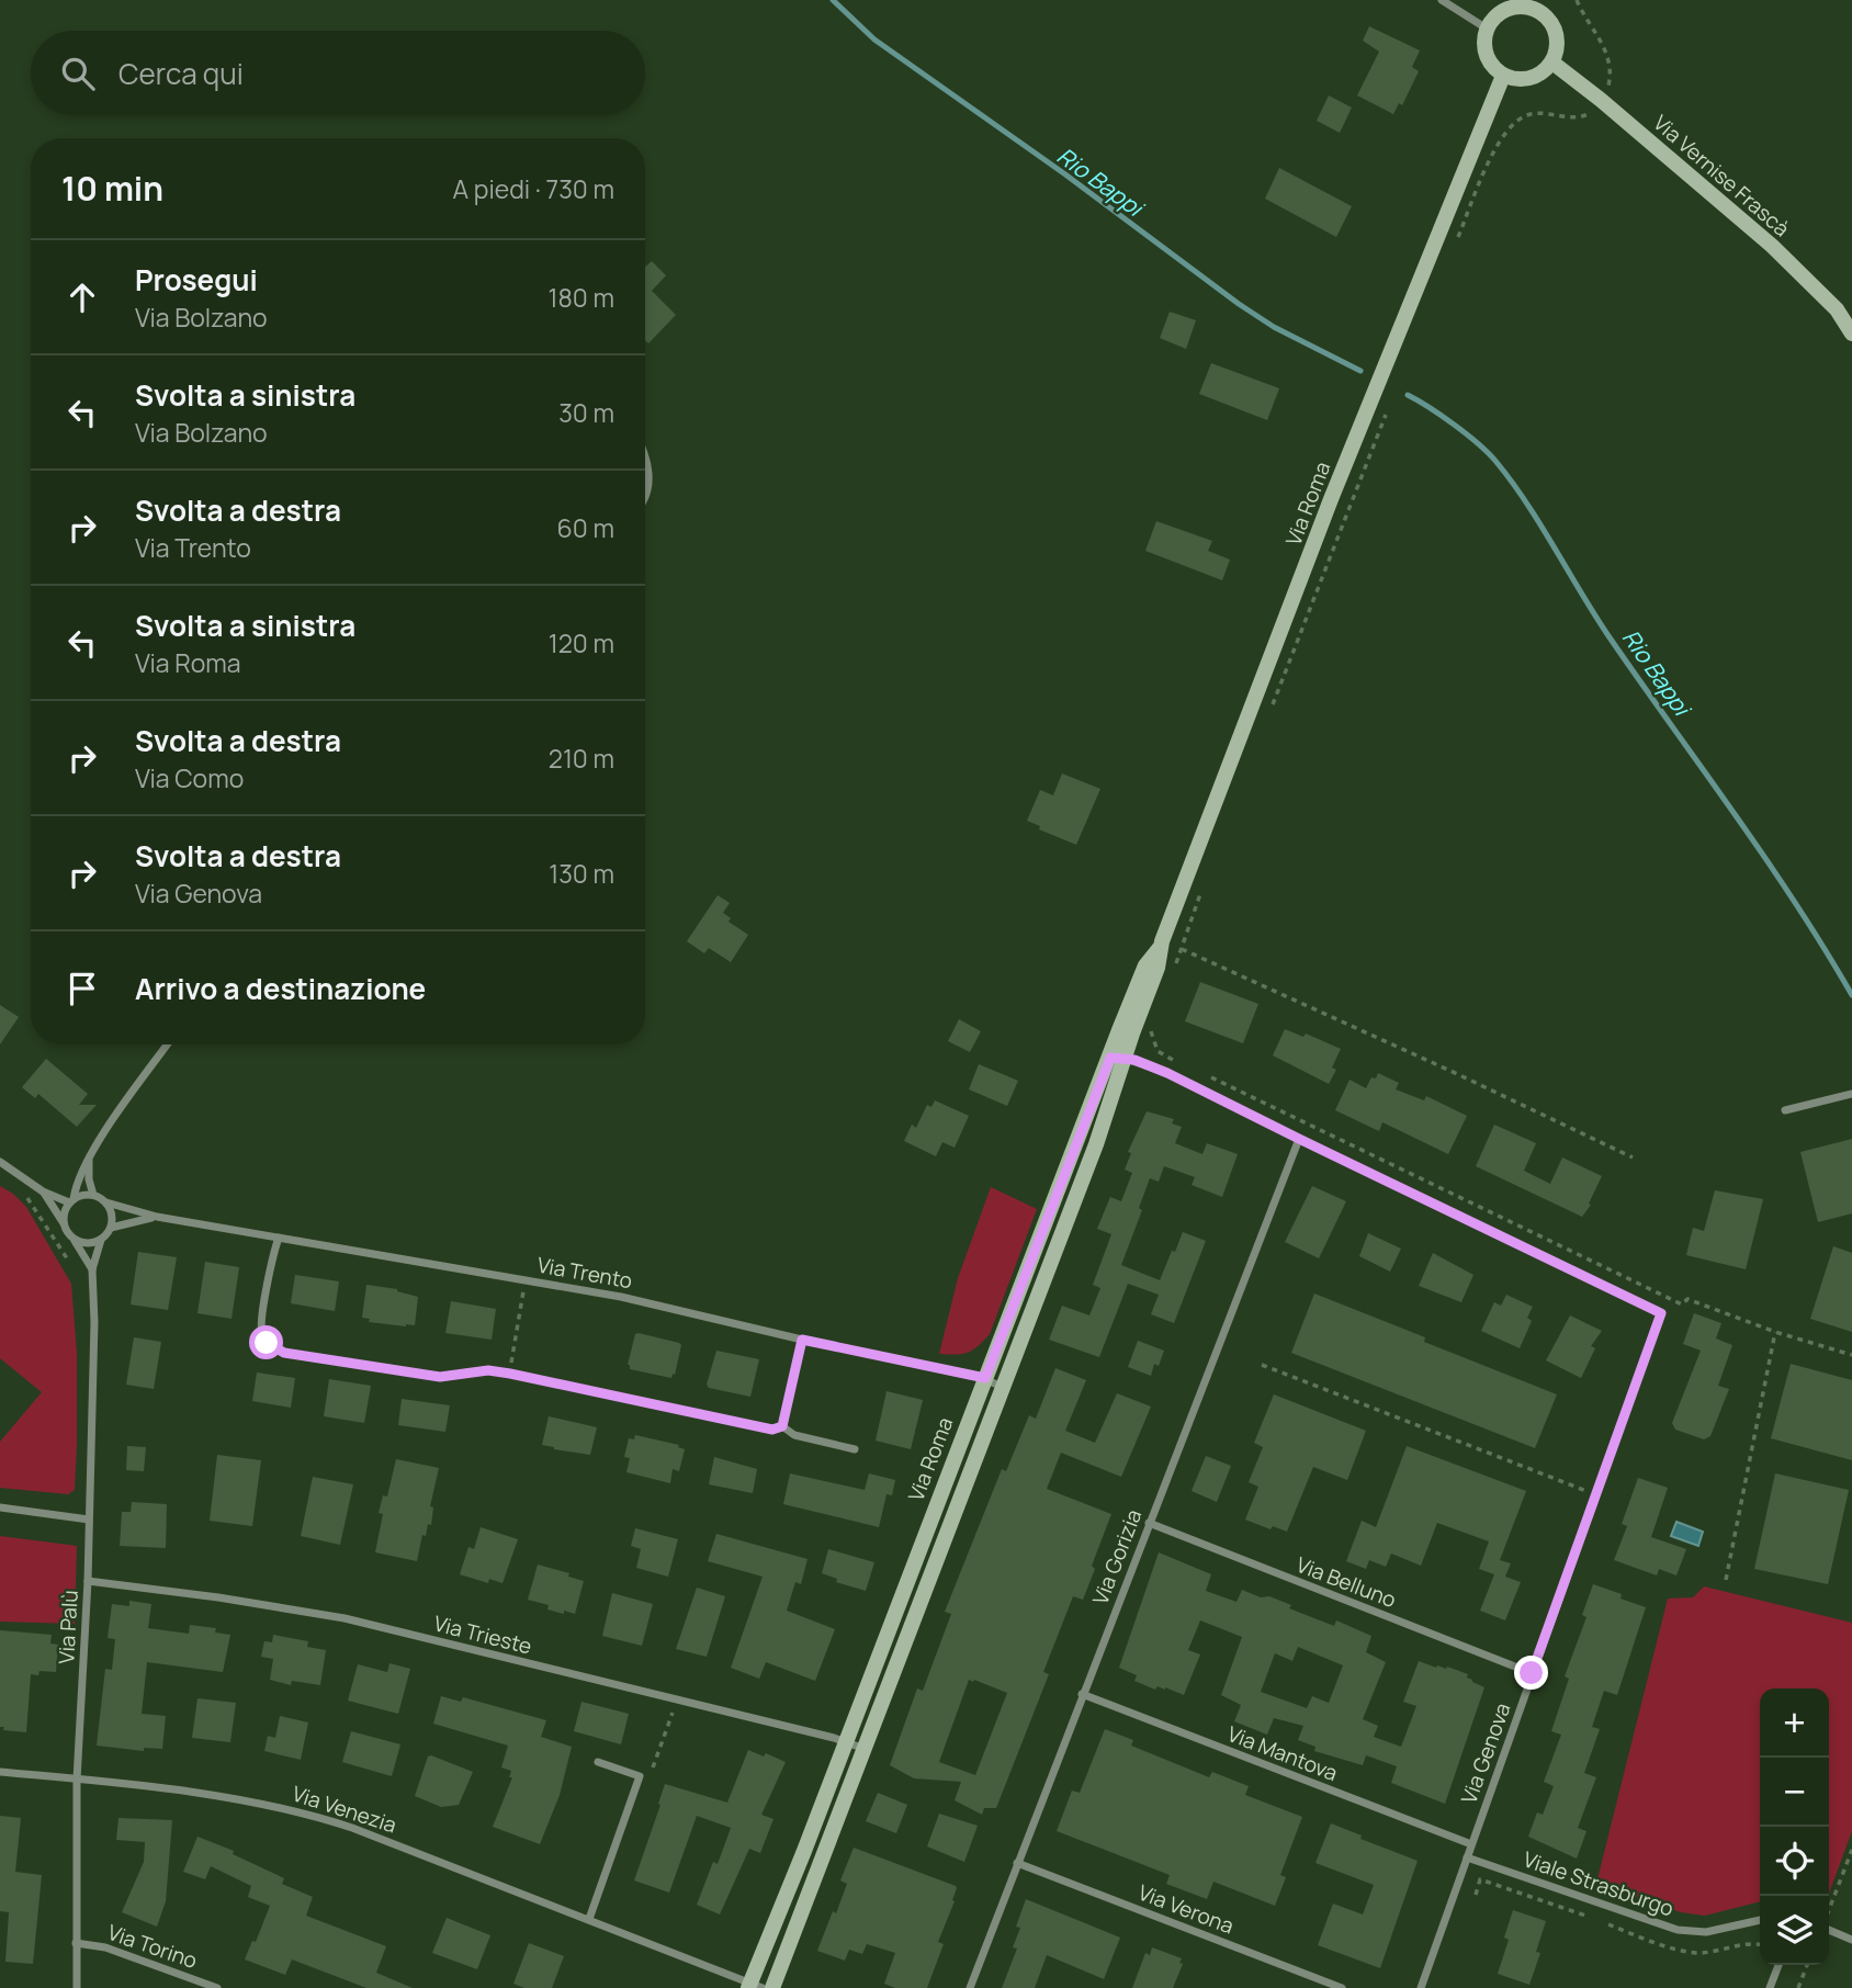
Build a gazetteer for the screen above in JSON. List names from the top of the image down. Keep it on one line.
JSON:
{"streets":{"street":["Via Vernise Frascà","Via Roma","Via Trento","Via Gorizia","Via Belluno","Via Palù","Via Trieste","Via Mantova","Via Genova","Via Venezia","Viale Strasburgo","Via Verona","Via Torino"]},"crossings":[["Via Vernise Frascà","Via Roma"],["Via Roma","Via Trento"],["Via Roma","Via Trieste"],["Via Roma","Via Venezia"],["Via Trento","Via Palù"],["Via Gorizia","Via Belluno"],["Via Gorizia","Via Mantova"],["Via Gorizia","Via Genova"],["Via Gorizia","Via Verona"],["Via Belluno","Via Genova"],["Via Palù","Via Trieste"],["Via Palù","Via Venezia"],["Via Palù","Via Torino"],["Via Mantova","Via Genova"],["Via Genova","Viale Strasburgo"]],"water":["Rio Bappi"],"page":{"search":"Cerca qui","heading":["10 min","A piedi · 730 m"],"list":[["Prosegui","Via Bolzano","180 m"],["Svolta a sinistra","Via Bolzano","30 m"],["Svolta a destra","Via Trento","60 m"],["Svolta a sinistra","Via Roma","120 m"],["Svolta a destra","Via Como","210 m"],["Svolta a destra","Via Genova","130 m"],"Arrivo a destinazione"],"map_buttons":["+","−"]}}
